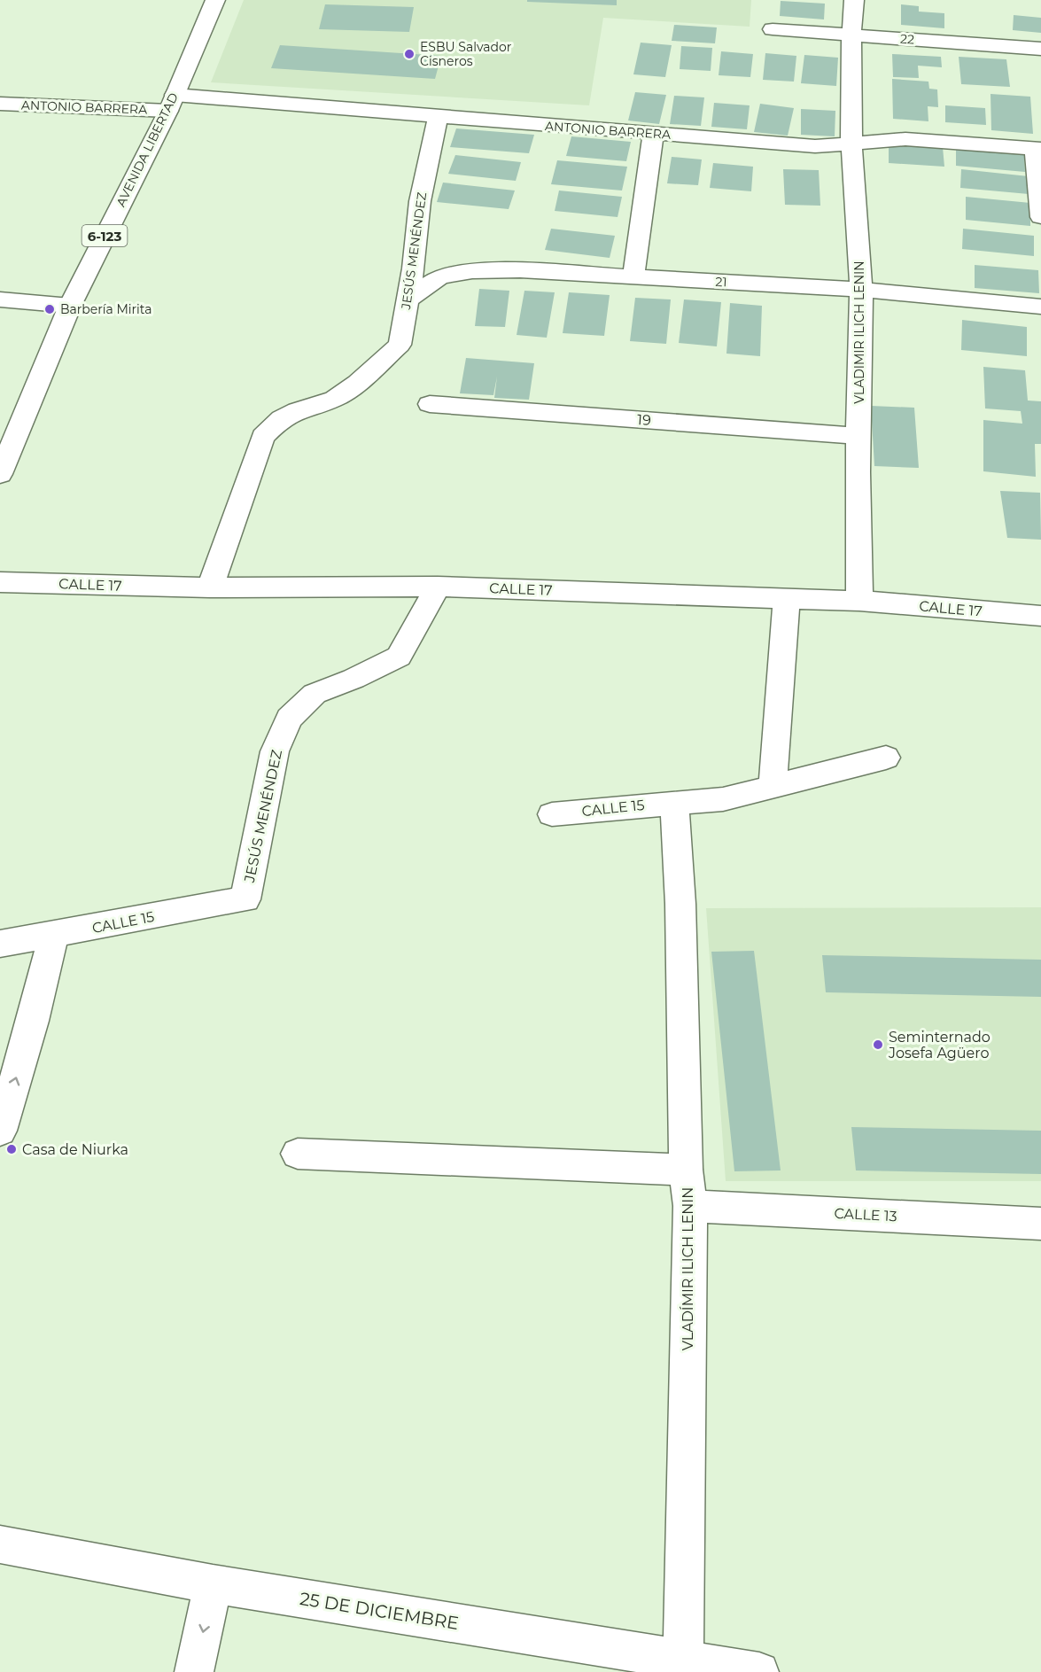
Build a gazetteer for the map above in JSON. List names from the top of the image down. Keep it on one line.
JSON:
{"streets":{"street":["22","ANTONIO BARRERA","AVENIDA LIBERTAD","6-123","JESÚS MENÉNDEZ","21","VLADIMIR ILICH LENIN","19","CALLE 17","CALLE 15","CALLE 13","VLADÍMIR ILICH LENIN","25 DE DICIEMBRE"]},"crossings":[["22","VLADIMIR ILICH LENIN"],["ANTONIO BARRERA","AVENIDA LIBERTAD"],["ANTONIO BARRERA","JESÚS MENÉNDEZ"],["ANTONIO BARRERA","VLADIMIR ILICH LENIN"],["JESÚS MENÉNDEZ","21"],["JESÚS MENÉNDEZ","CALLE 17"],["JESÚS MENÉNDEZ","CALLE 15"],["21","VLADIMIR ILICH LENIN"],["VLADIMIR ILICH LENIN","19"],["VLADIMIR ILICH LENIN","CALLE 17"],["CALLE 15","VLADÍMIR ILICH LENIN"],["CALLE 13","VLADÍMIR ILICH LENIN"],["VLADÍMIR ILICH LENIN","25 DE DICIEMBRE"]],"places":["ESBU Salvador Cisneros","Barbería Mirita","Seminternado Josefa Agüero","Casa de Niurka"]}
